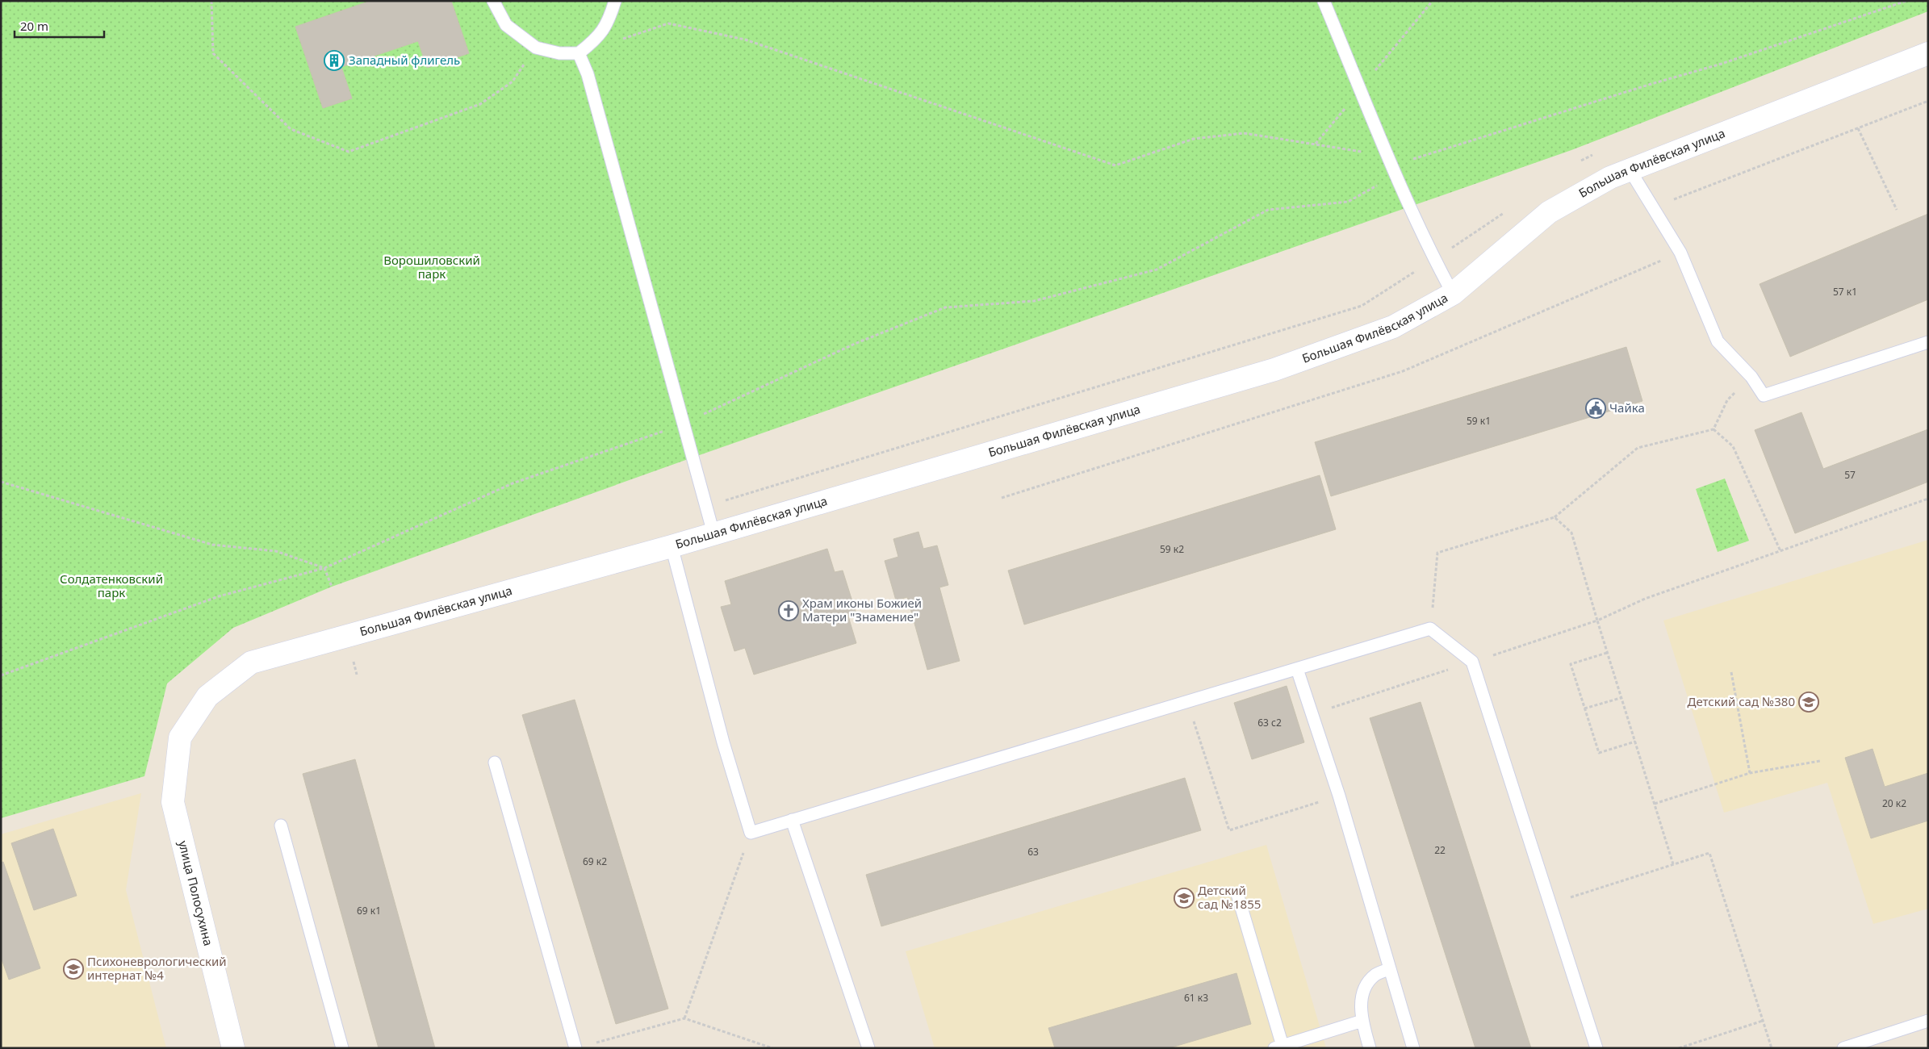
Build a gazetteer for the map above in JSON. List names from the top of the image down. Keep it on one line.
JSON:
{"streets":{"street":["Большая Филёвская улица","улица Полосухина"]},"crossings":[["Большая Филёвская улица","улица Полосухина"]],"parks":["Ворошиловский парк","Солдатенковский парк"],"places":{"building":["Западный флигель"],"public building":["Чайка"],"church":["Храм иконы Божией Матери \"Знамение\""],"school or university":["Детский сад №380","Детский сад №1855","Психоневрологический интернат №4"]},"house_numbers":["57 к1","59 к1","57","59 к2","63 с2","20 к2","22","63","69 к2","69 к1","61 к3"],"scale_bar":"20 m"}
